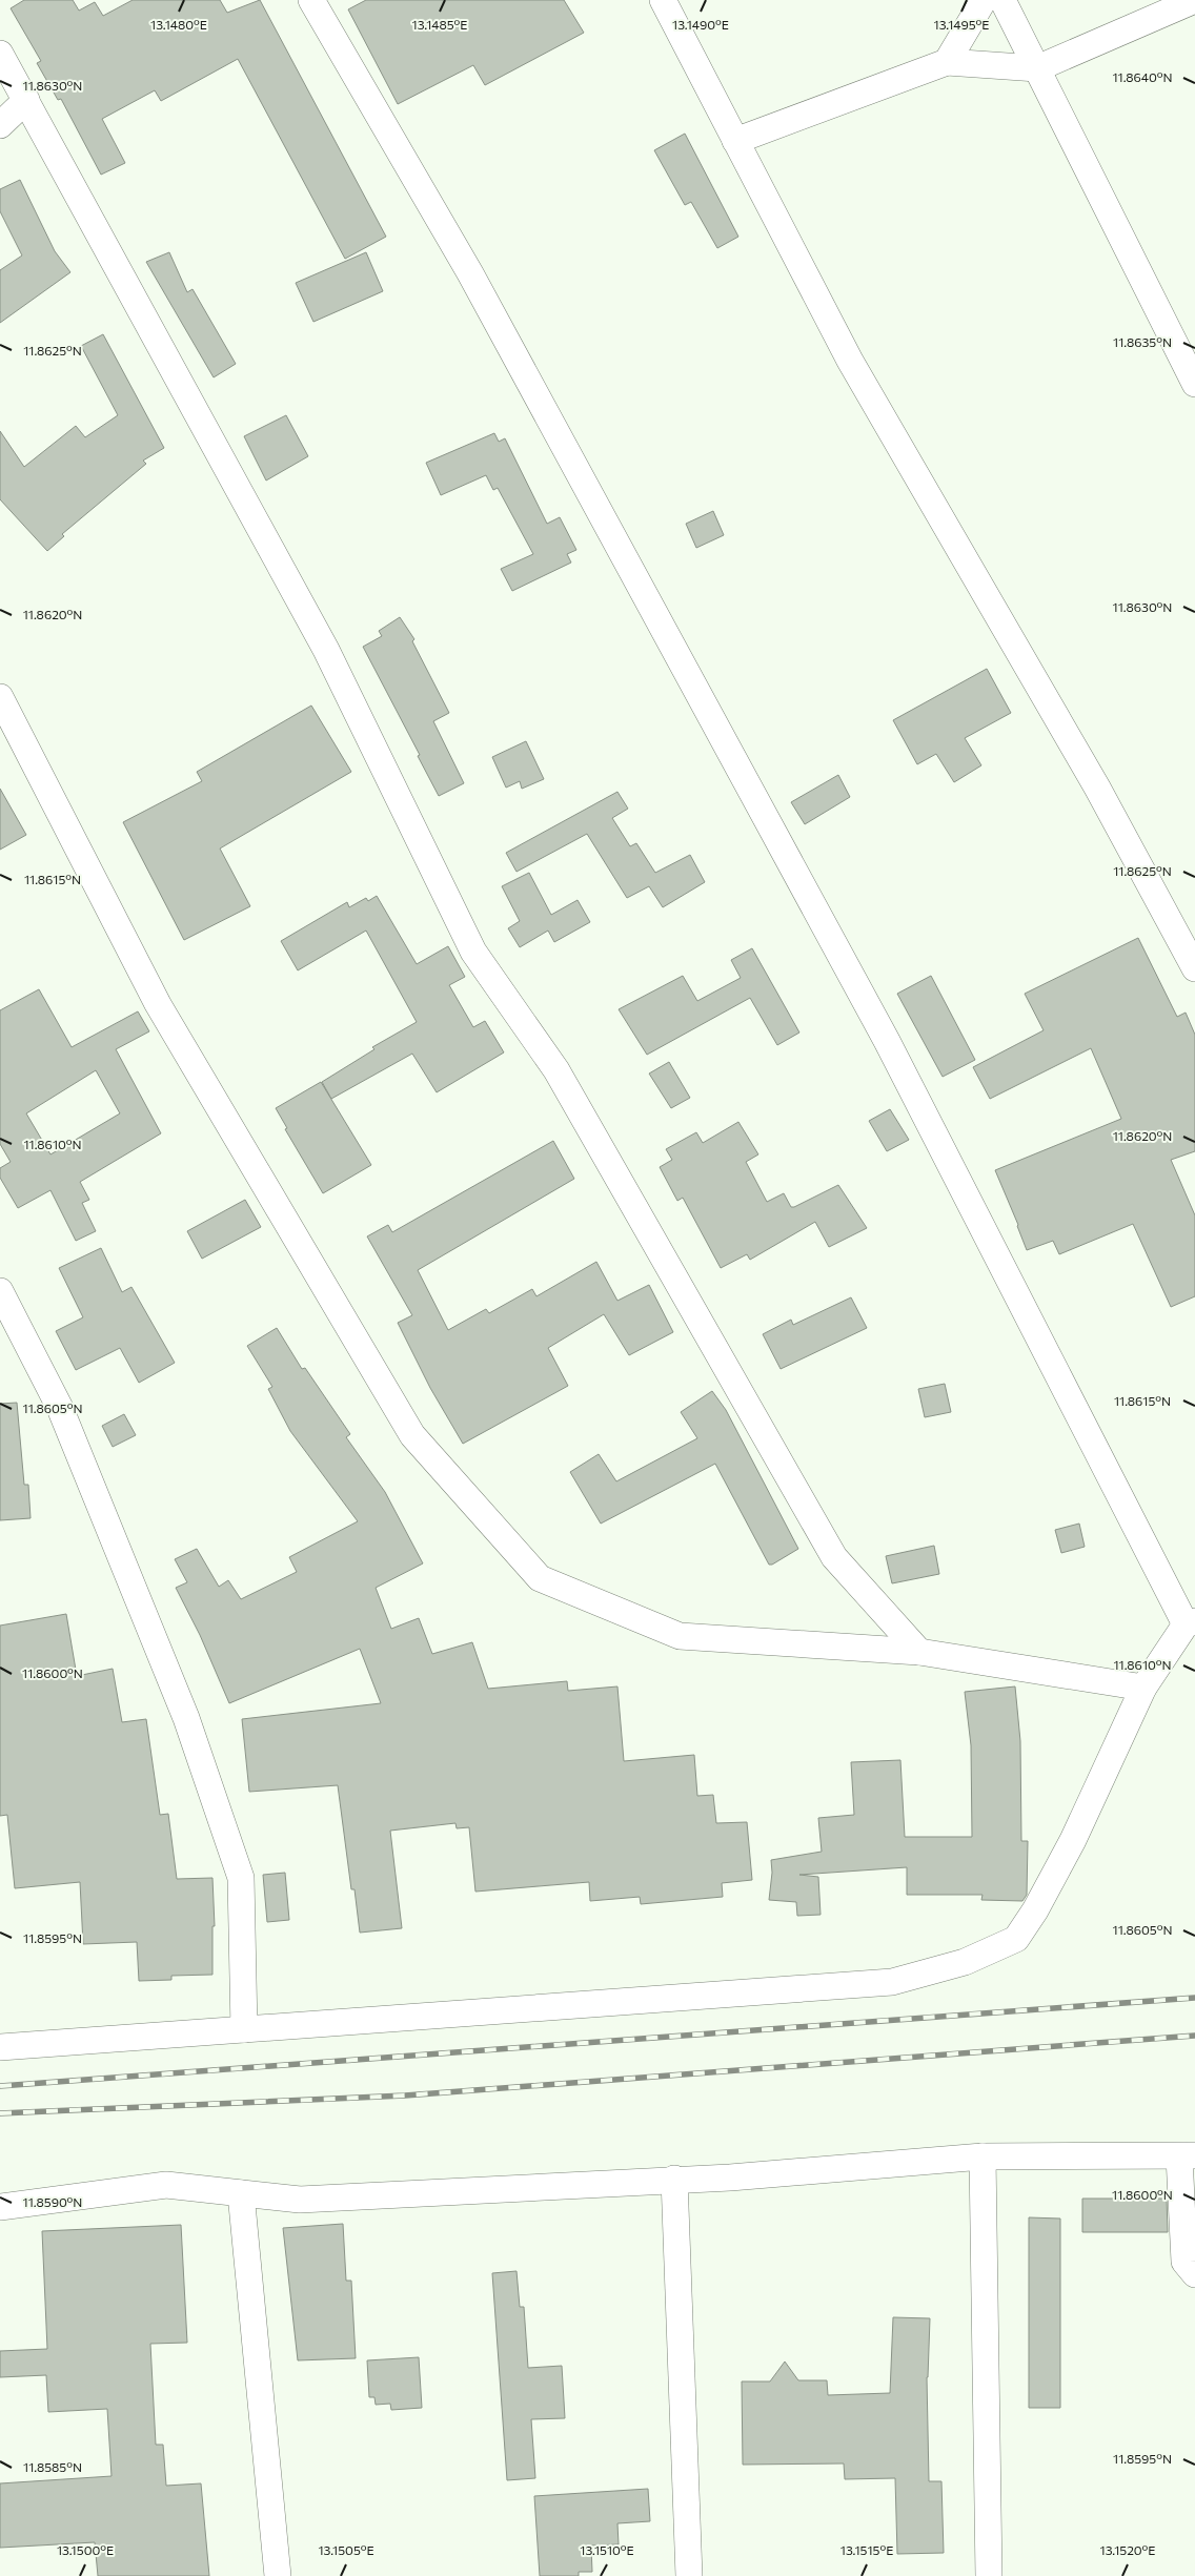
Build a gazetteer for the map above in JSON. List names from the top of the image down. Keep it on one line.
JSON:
{"coordinates":["13.1480°E","13.1485°E","13.1490°E","13.1495°E","11.8640°N","11.8630°N","11.8635°N","11.8625°N","11.8620°N","11.8615°N","11.8610°N","11.8605°N","11.8600°N","11.8595°N","11.8590°N","11.8585°N","13.1500°E","13.1505°E","13.1510°E","13.1515°E","13.1520°E"]}
